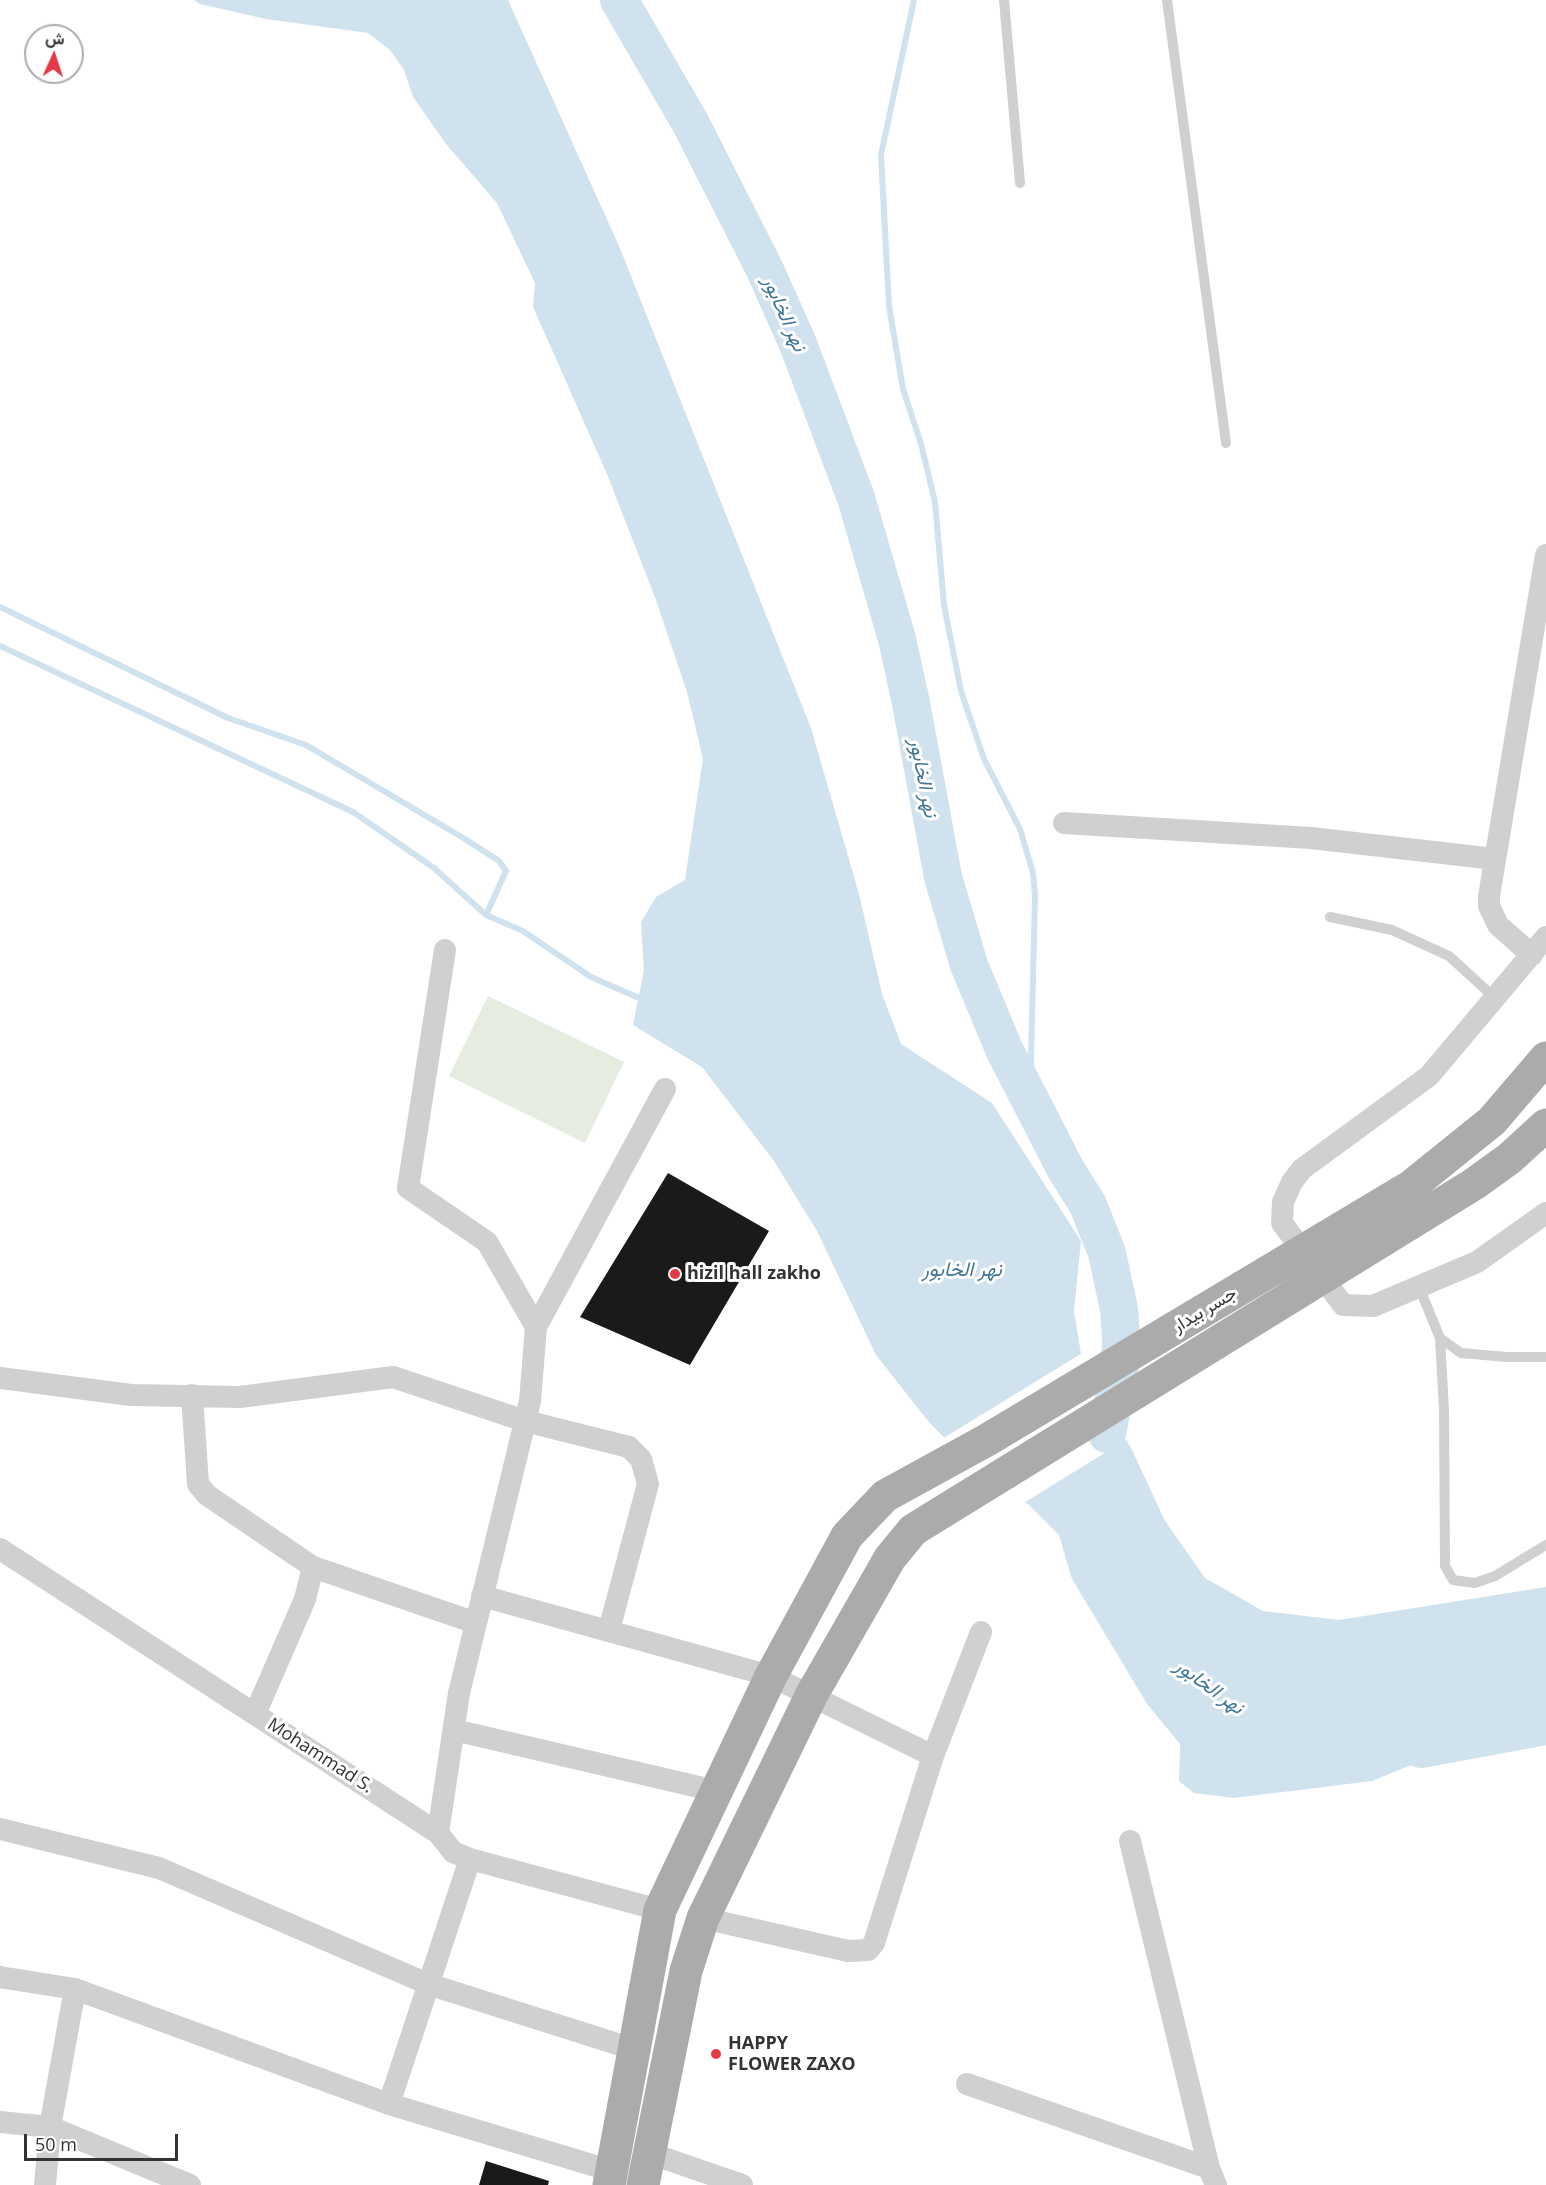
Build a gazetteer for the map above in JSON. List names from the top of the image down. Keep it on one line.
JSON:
{"streets":{"main road":["جسر بيدار"],"street":["Mohammad S."]},"crossings":[["جسر بيدار","Mohammad S."]],"water":["نهر الخابور"],"places":["hizil hall zakho","HAPPY FLOWER ZAXO"],"scale_bar":"50 m","north":"top"}
